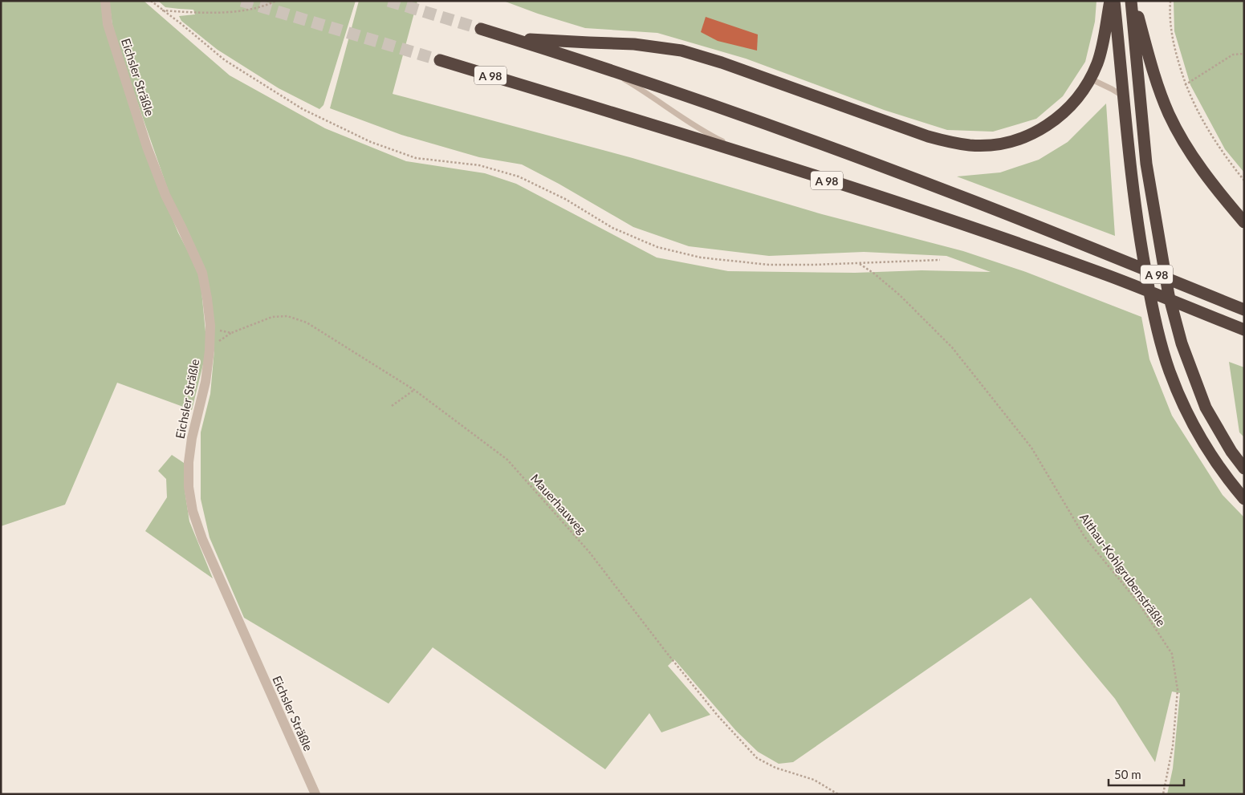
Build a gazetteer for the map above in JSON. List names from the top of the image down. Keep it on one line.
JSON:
{"streets":{"highway":["A 98"],"street":["Eichsler Sträßle"],"path":["Mauerhauweg","Althau-Kohlgrubensträßle"]},"crossings":[["Eichsler Sträßle","Mauerhauweg"]],"scale_bar":"50 m"}
